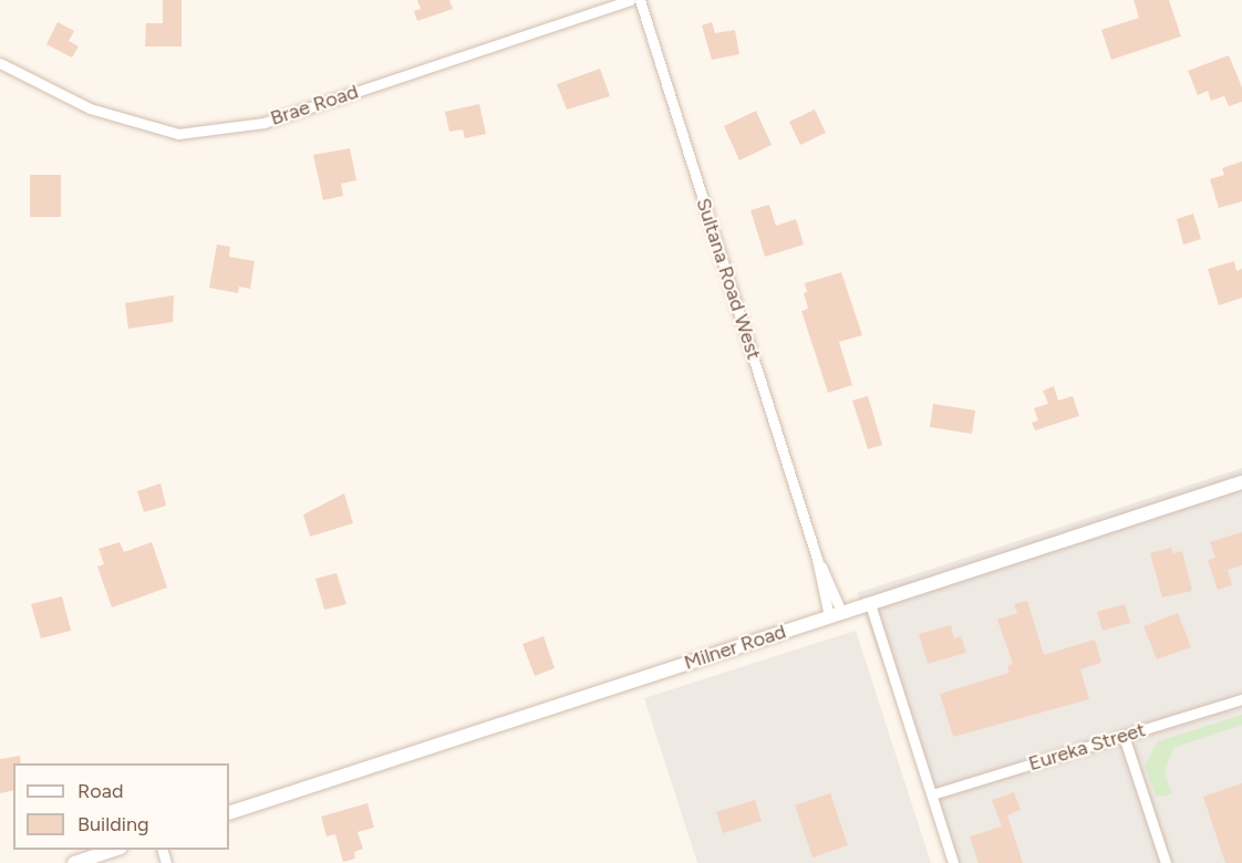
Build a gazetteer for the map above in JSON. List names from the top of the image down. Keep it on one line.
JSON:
{"streets":{"street":["Brae Road","Sultana Road West","Milner Road","Eureka Street"]},"crossings":[["Sultana Road West","Milner Road"]],"legend":["Road","Building"]}
